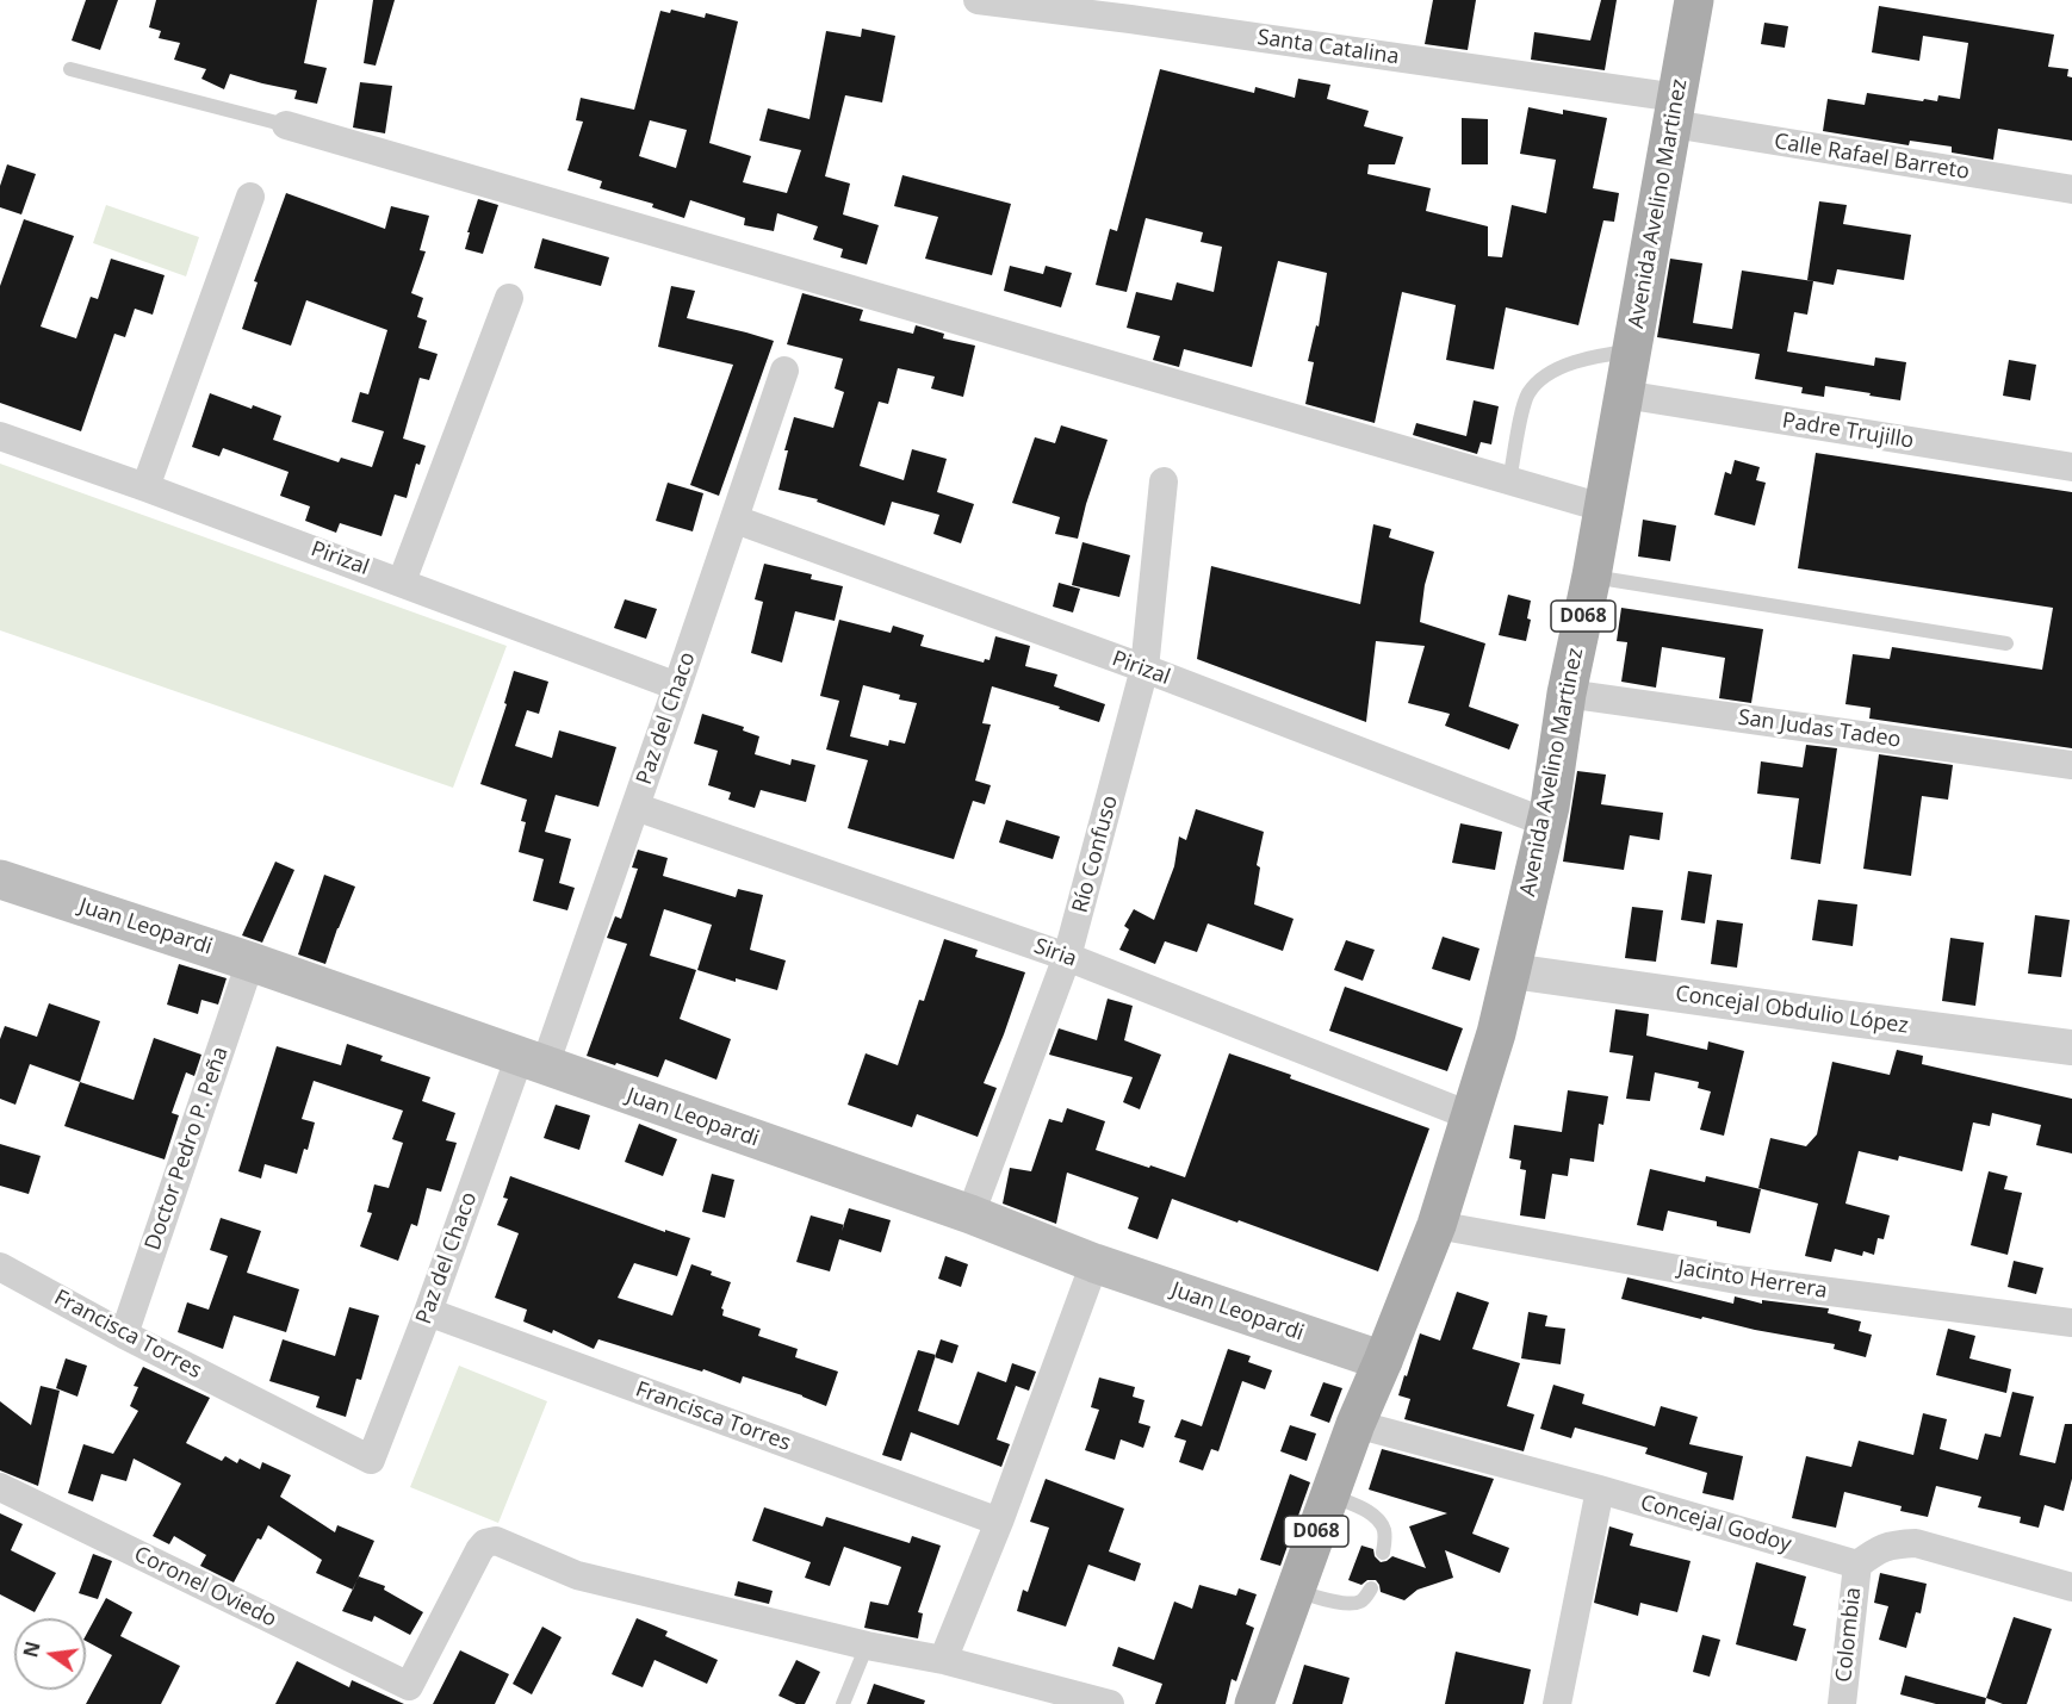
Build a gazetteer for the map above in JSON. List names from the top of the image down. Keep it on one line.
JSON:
{"streets":{"main road":["Avenida Avelino Martinez","D068","Juan Leopardi"],"street":["Santa Catalina","Calle Rafael Barreto","Padre Trujillo","Pirizal","Paz del Chaco","San Judas Tadeo","Río Confuso","Siria","Concejal Obdulio López","Doctor Pedro P. Peña","Jacinto Herrera","Francisca Torres","Concejal Godoy","Coronel Oviedo","Colombia"]},"crossings":[["Santa Catalina","Calle Rafael Barreto"],["Santa Catalina","Avenida Avelino Martinez"],["Calle Rafael Barreto","Avenida Avelino Martinez"],["Avenida Avelino Martinez","Padre Trujillo"],["Avenida Avelino Martinez","Pirizal"],["Avenida Avelino Martinez","D068"],["Avenida Avelino Martinez","San Judas Tadeo"],["Avenida Avelino Martinez","Juan Leopardi"],["Avenida Avelino Martinez","Siria"],["Avenida Avelino Martinez","Concejal Obdulio López"],["Avenida Avelino Martinez","Jacinto Herrera"],["Pirizal","Paz del Chaco"],["Pirizal","Río Confuso"],["D068","Juan Leopardi"],["D068","Concejal Godoy"],["Paz del Chaco","Juan Leopardi"],["Paz del Chaco","Siria"],["Paz del Chaco","Francisca Torres"],["Río Confuso","Juan Leopardi"],["Río Confuso","Siria"],["Juan Leopardi","Doctor Pedro P. Peña"],["Doctor Pedro P. Peña","Francisca Torres"],["Concejal Godoy","Colombia"]],"north":"left"}
